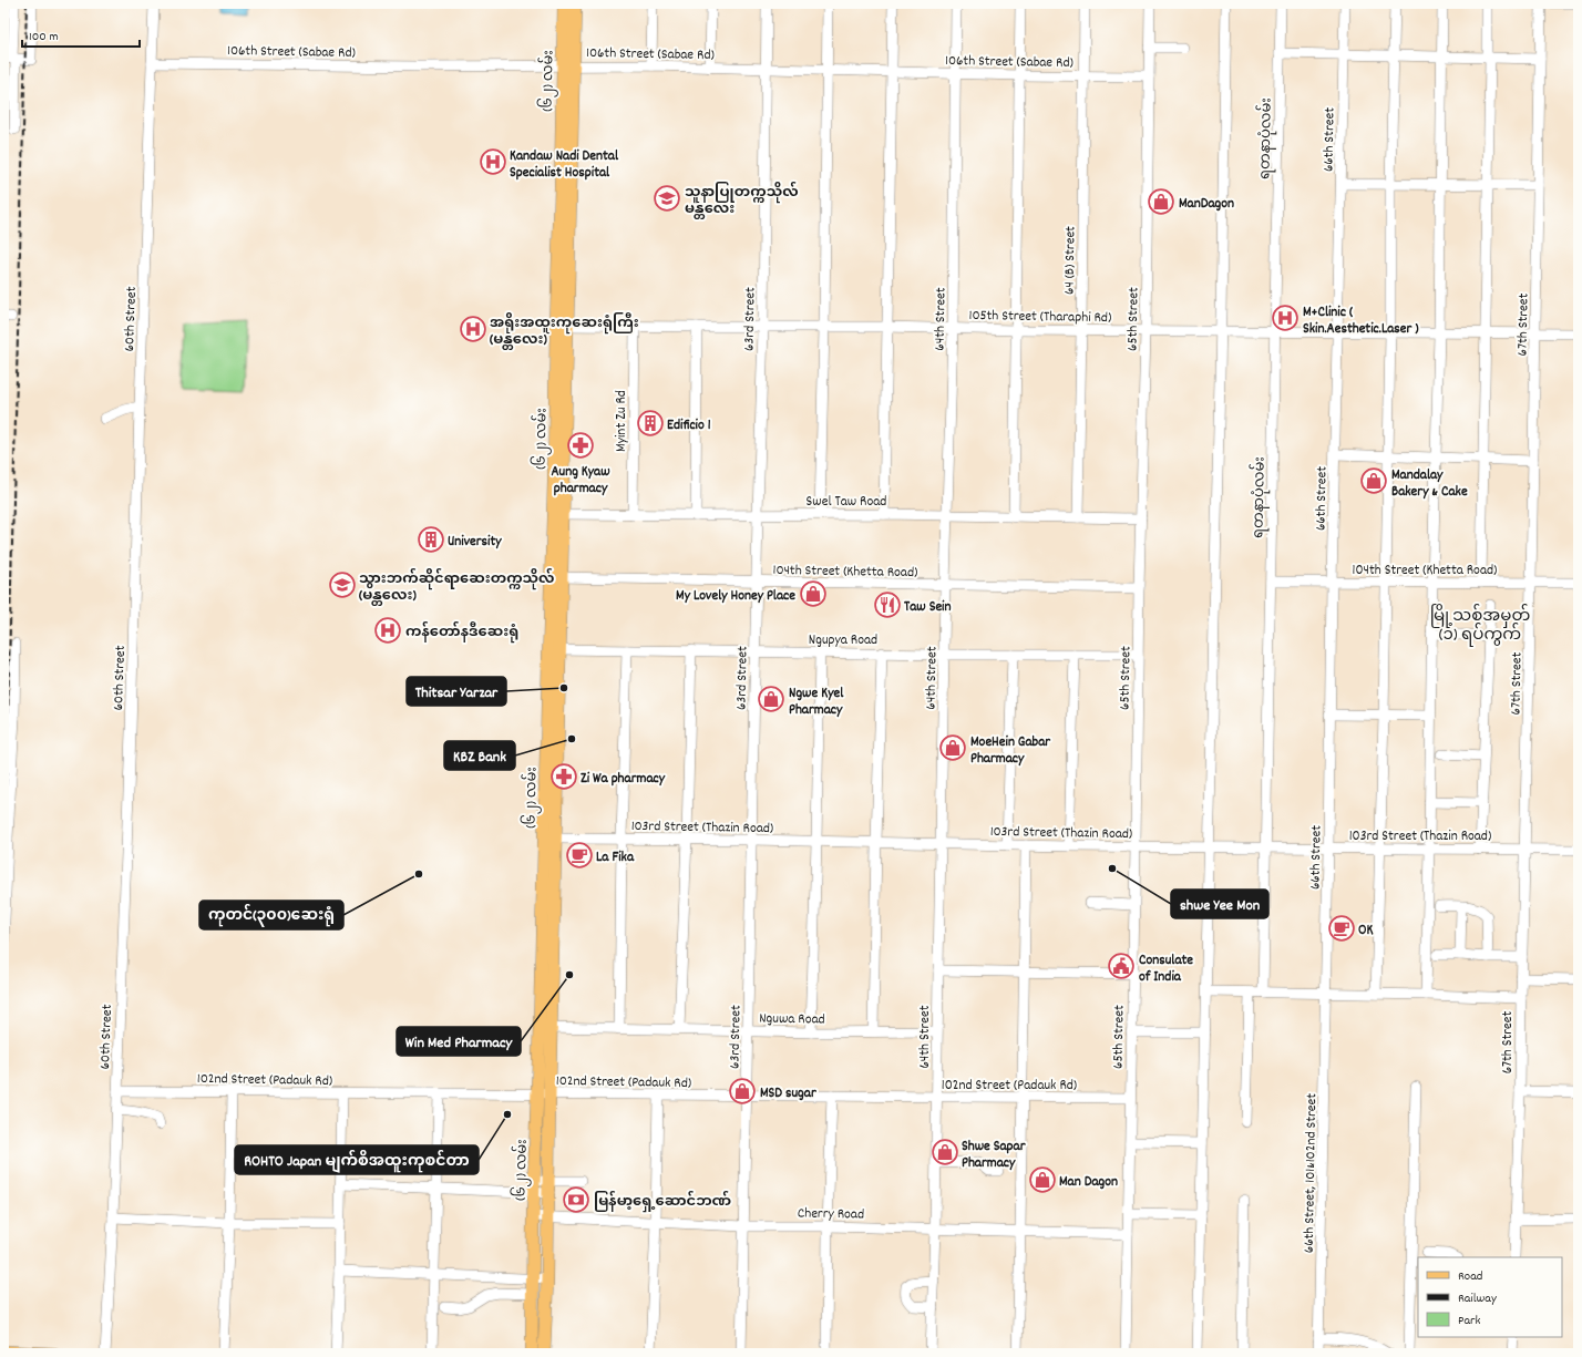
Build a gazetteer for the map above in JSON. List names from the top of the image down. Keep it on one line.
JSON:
{"streets":{"main road":["(၆၂) လမ်း"],"street":["106th Street (Sabae Rd)","ရတနာပုံလမ်း","66th Street","64 (B) Street","105th Street (Tharaphi Rd)","60th Street","63rd Street","64th Street","65th Street","67th Street","Myint Zu Rd","Swel Taw Road","104th Street (Khetta Road)","Ngupya Road","103rd Street (Thazin Road)","Nguwa Road","102nd Street (Padauk Rd)","66th Street, 101&102nd Street","Cherry Road"]},"crossings":[["106th Street (Sabae Rd)","(၆၂) လမ်း"],["106th Street (Sabae Rd)","64 (B) Street"],["106th Street (Sabae Rd)","60th Street"],["106th Street (Sabae Rd)","63rd Street"],["106th Street (Sabae Rd)","64th Street"],["106th Street (Sabae Rd)","65th Street"],["(၆၂) လမ်း","105th Street (Tharaphi Rd)"],["(၆၂) လမ်း","Swel Taw Road"],["(၆၂) လမ်း","104th Street (Khetta Road)"],["(၆၂) လမ်း","Ngupya Road"],["(၆၂) လမ်း","103rd Street (Thazin Road)"],["(၆၂) လမ်း","Nguwa Road"],["(၆၂) လမ်း","102nd Street (Padauk Rd)"],["(၆၂) လမ်း","Cherry Road"],["ရတနာပုံလမ်း","105th Street (Tharaphi Rd)"],["ရတနာပုံလမ်း","104th Street (Khetta Road)"],["ရတနာပုံလမ်း","103rd Street (Thazin Road)"],["66th Street","105th Street (Tharaphi Rd)"],["66th Street","104th Street (Khetta Road)"],["66th Street","103rd Street (Thazin Road)"],["66th Street","66th Street, 101&102nd Street"],["64 (B) Street","105th Street (Tharaphi Rd)"],["64 (B) Street","Swel Taw Road"],["105th Street (Tharaphi Rd)","63rd Street"],["105th Street (Tharaphi Rd)","64th Street"],["105th Street (Tharaphi Rd)","65th Street"],["105th Street (Tharaphi Rd)","67th Street"],["105th Street (Tharaphi Rd)","Myint Zu Rd"],["60th Street","102nd Street (Padauk Rd)"],["63rd Street","Swel Taw Road"],["63rd Street","104th Street (Khetta Road)"],["63rd Street","Ngupya Road"],["63rd Street","103rd Street (Thazin Road)"],["63rd Street","Nguwa Road"],["63rd Street","102nd Street (Padauk Rd)"],["63rd Street","Cherry Road"],["64th Street","Swel Taw Road"],["64th Street","104th Street (Khetta Road)"],["64th Street","Ngupya Road"],["64th Street","103rd Street (Thazin Road)"],["64th Street","Nguwa Road"],["64th Street","102nd Street (Padauk Rd)"],["64th Street","Cherry Road"],["65th Street","Swel Taw Road"],["65th Street","104th Street (Khetta Road)"],["65th Street","Ngupya Road"],["65th Street","103rd Street (Thazin Road)"],["65th Street","102nd Street (Padauk Rd)"],["65th Street","Cherry Road"],["67th Street","104th Street (Khetta Road)"],["67th Street","103rd Street (Thazin Road)"],["Myint Zu Rd","Swel Taw Road"]],"districts":["မြို့သစ်အမှတ် (၁) ရပ်ကွက်"],"places":{"hospital":["Kandaw Nadi Dental Specialist Hospital","M+Clinic ( Skin.Aesthetic.Laser )","အရိုးအထူးကုဆေးရုံကြီး (မန္တလေး)","ကန်တော်နဒီဆေးရုံ"],"school or university":["သူနာပြုတက္ကသိုလ် မန္တလေး","သွားဘက်ဆိုင်ရာဆေးတက္ကသိုလ် (မန္တလေး)"],"shop":["ManDagon","Mandalay Bakery & Cake","My Lovely Honey Place","Ngwe Kyel Pharmacy","MoeHein Gabar Pharmacy","MSD sugar","Shwe Sapar Pharmacy","Man Dagon"],"building":["Edificio 1","University"],"pharmacy":["Aung Kyaw pharmacy","Zi Wa pharmacy"],"restaurant":["Taw Sein"],"other":["Thitsar Yarzar","KBZ Bank","shwe Yee Mon","ကုတင်(၃၀၀)ဆေးရုံ","Win Med Pharmacy","ROHTO Japan မျက်စိအထူးကုစင်တာ"],"cafe":["La Fika","OK"],"public building":["Consulate of India"],"bank":["မြန်မာ့ရှေ့ဆောင်ဘဏ်"]},"legend":["Road","Railway","Park"],"scale_bar":"100 m"}
